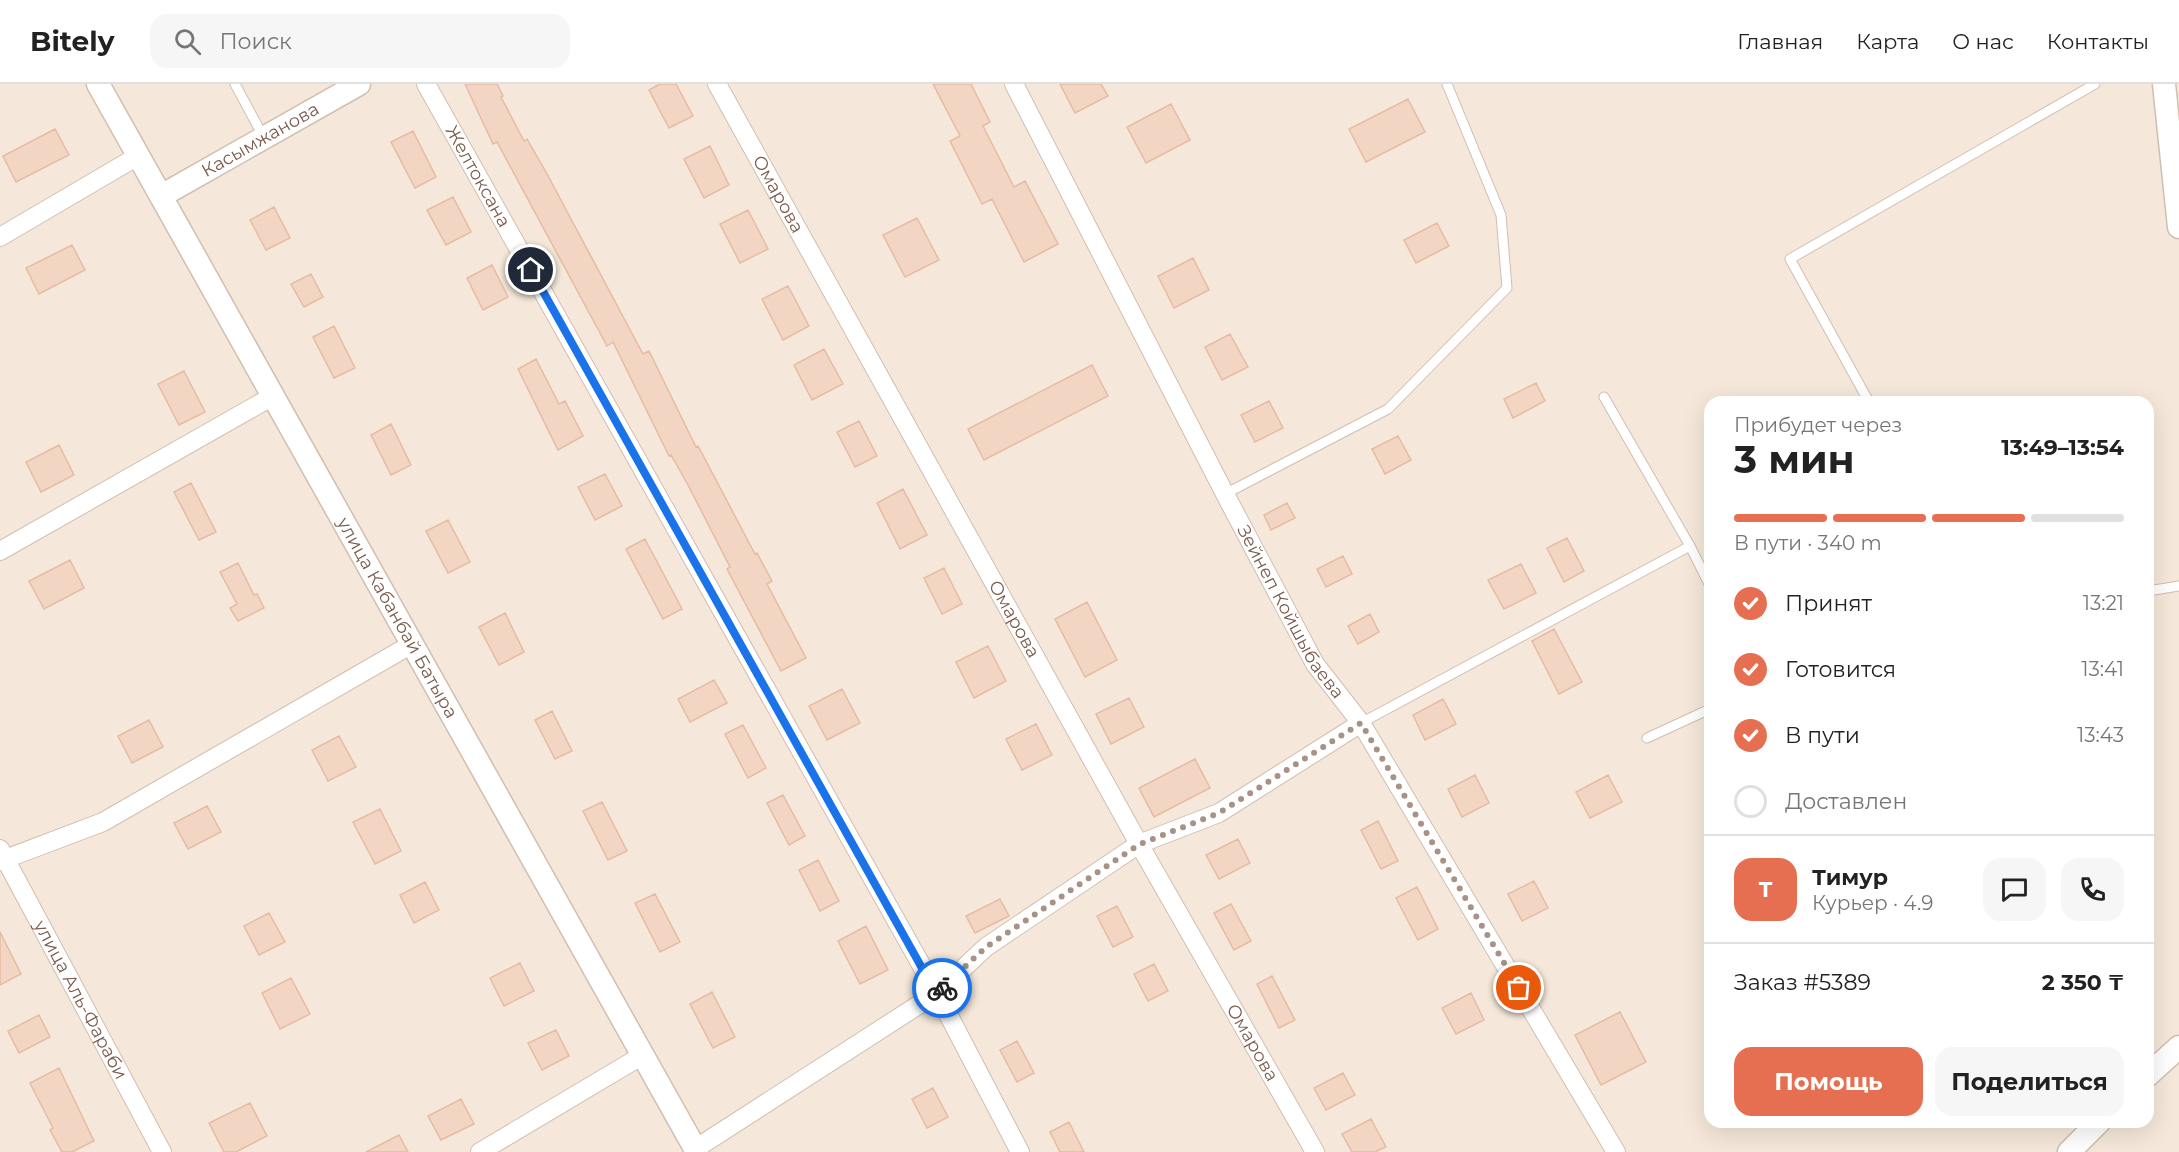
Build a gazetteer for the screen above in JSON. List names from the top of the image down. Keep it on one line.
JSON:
{"streets":{"street":["Касымжанова","Желтоксана","Омарова","Зейнеп Койшыбаева","улица Кабанбай Батыра","улица Аль-Фараби"]},"crossings":[["Касымжанова","улица Кабанбай Батыра"]],"page":{"header":"Bitely","search":"Поиск","nav":["Главная","Карта","О нас","Контакты"],"heading":["3 мин","Прибудет через","13:49–13:54"],"panel":["Тимур","Курьер · 4.9","Заказ #5389","2 350 ₸"],"bar":"В пути · 340 m","list":[["Принят","13:21"],["Готовится","13:41"],["В пути","13:43"],"Доставлен"],"round":"Т","buttons":["Помощь","Поделиться"]}}
